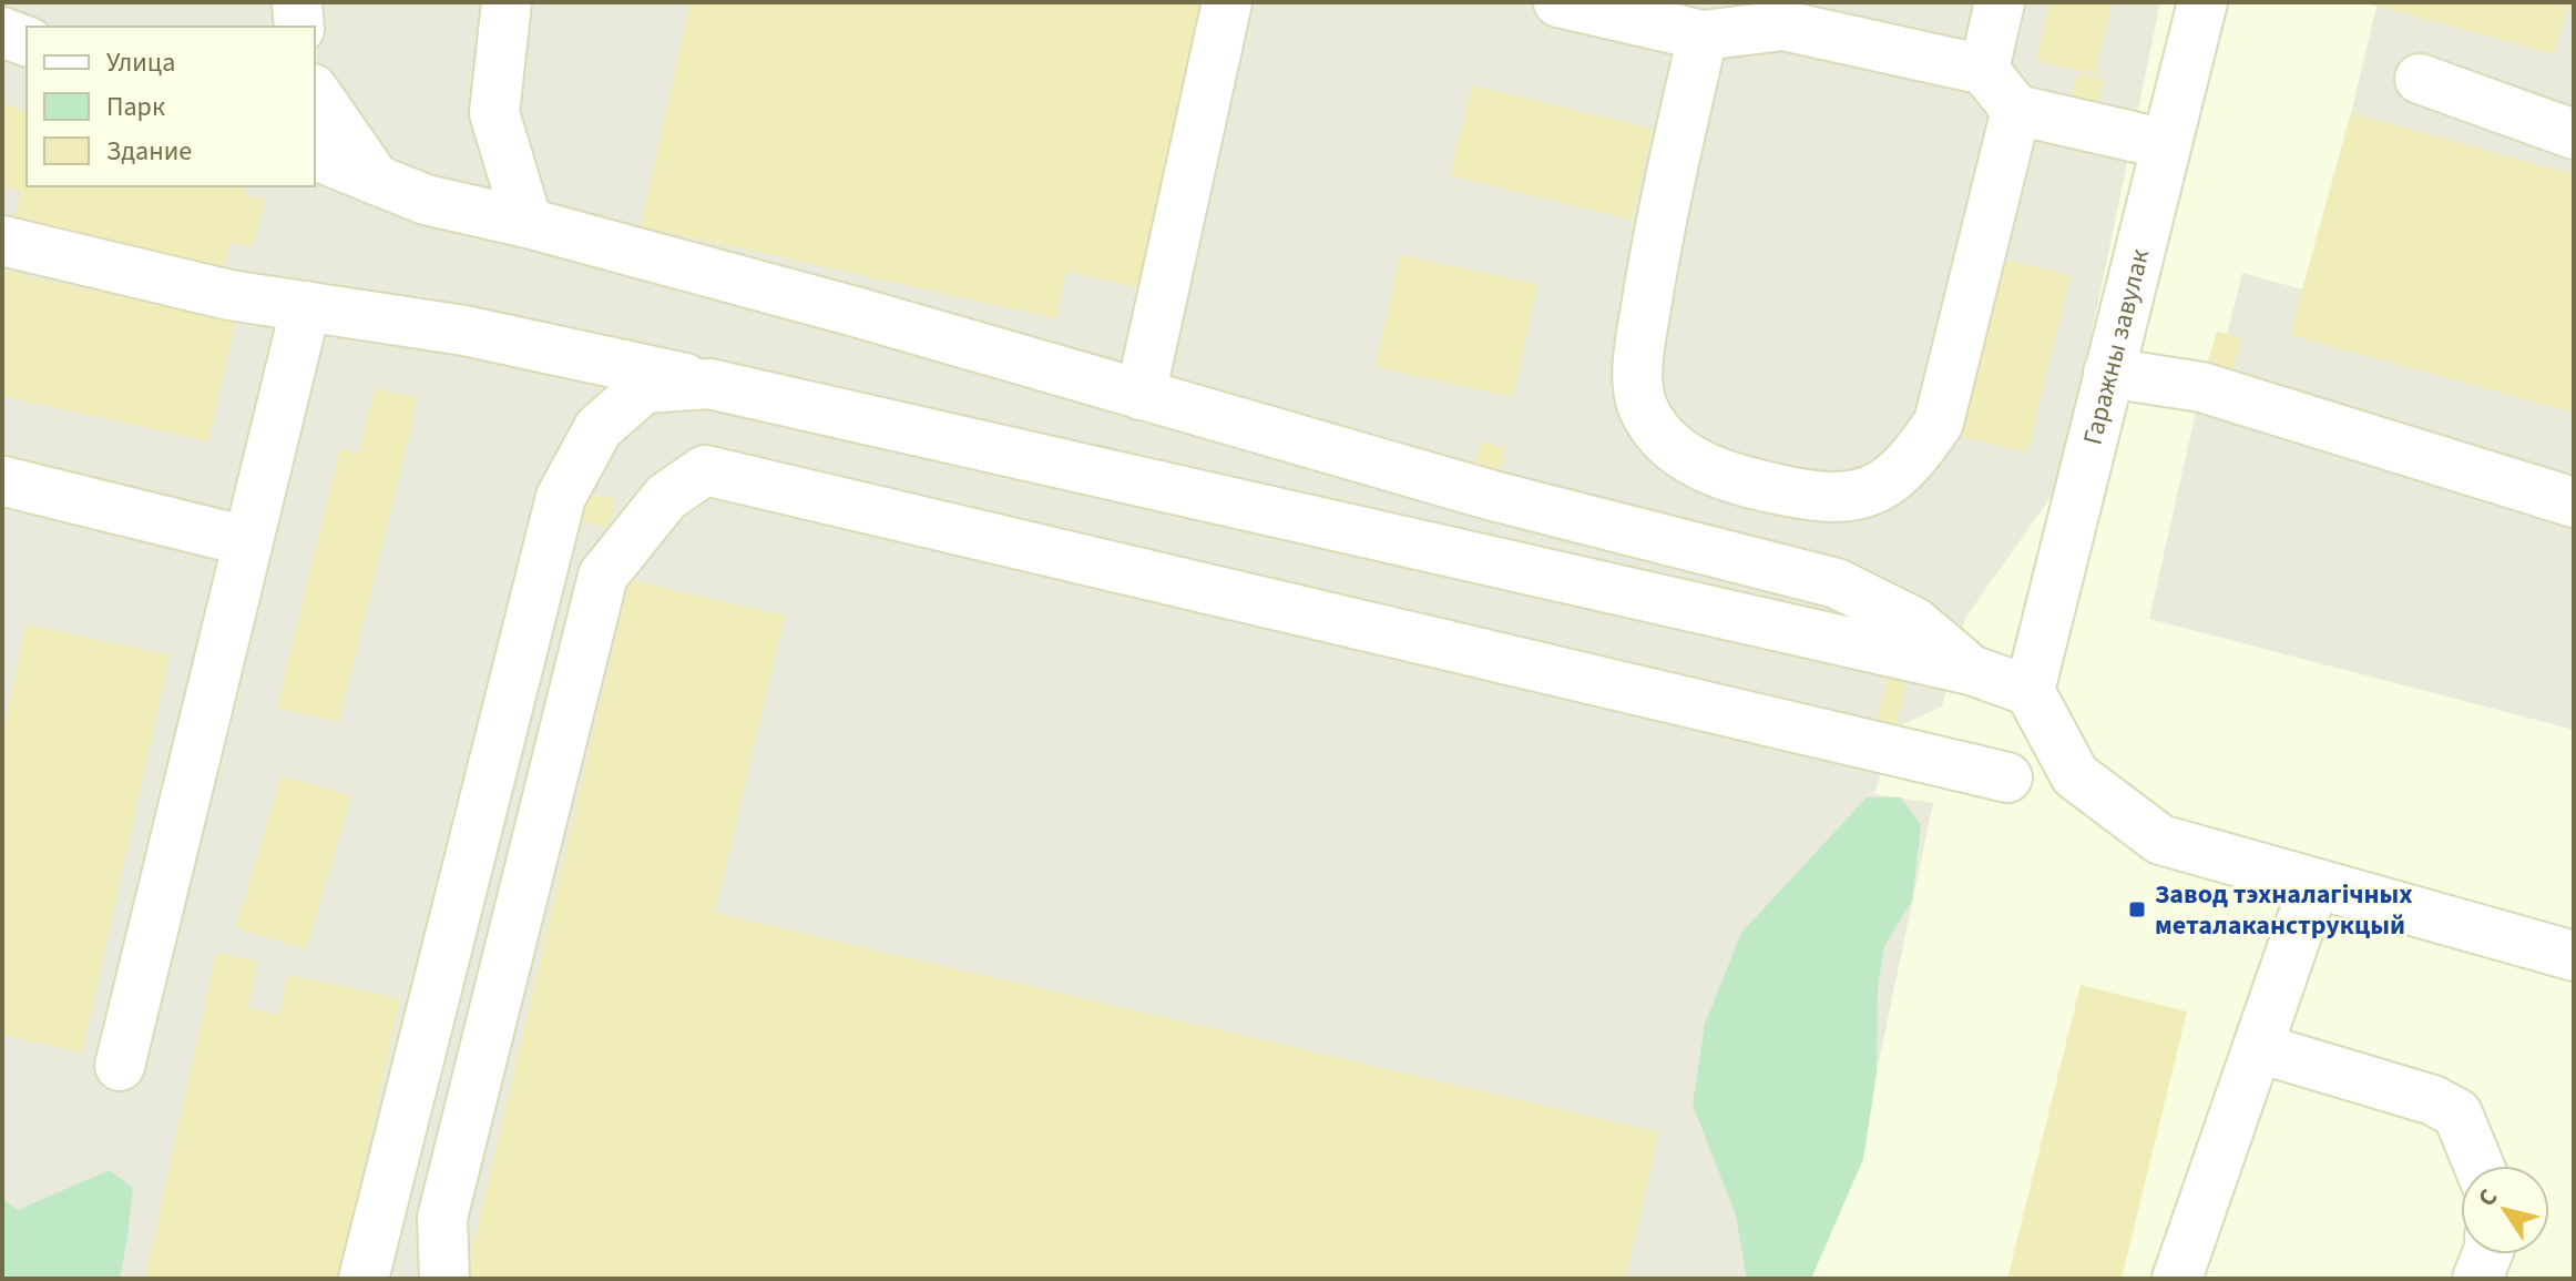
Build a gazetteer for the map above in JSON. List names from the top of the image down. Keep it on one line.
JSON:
{"streets":{"street":["Гаражны завулак"]},"places":{"transit":["Завод тэхналагічных металаканструкцый"]},"legend":["Улица","Парк","Здание"],"north":"top left"}
